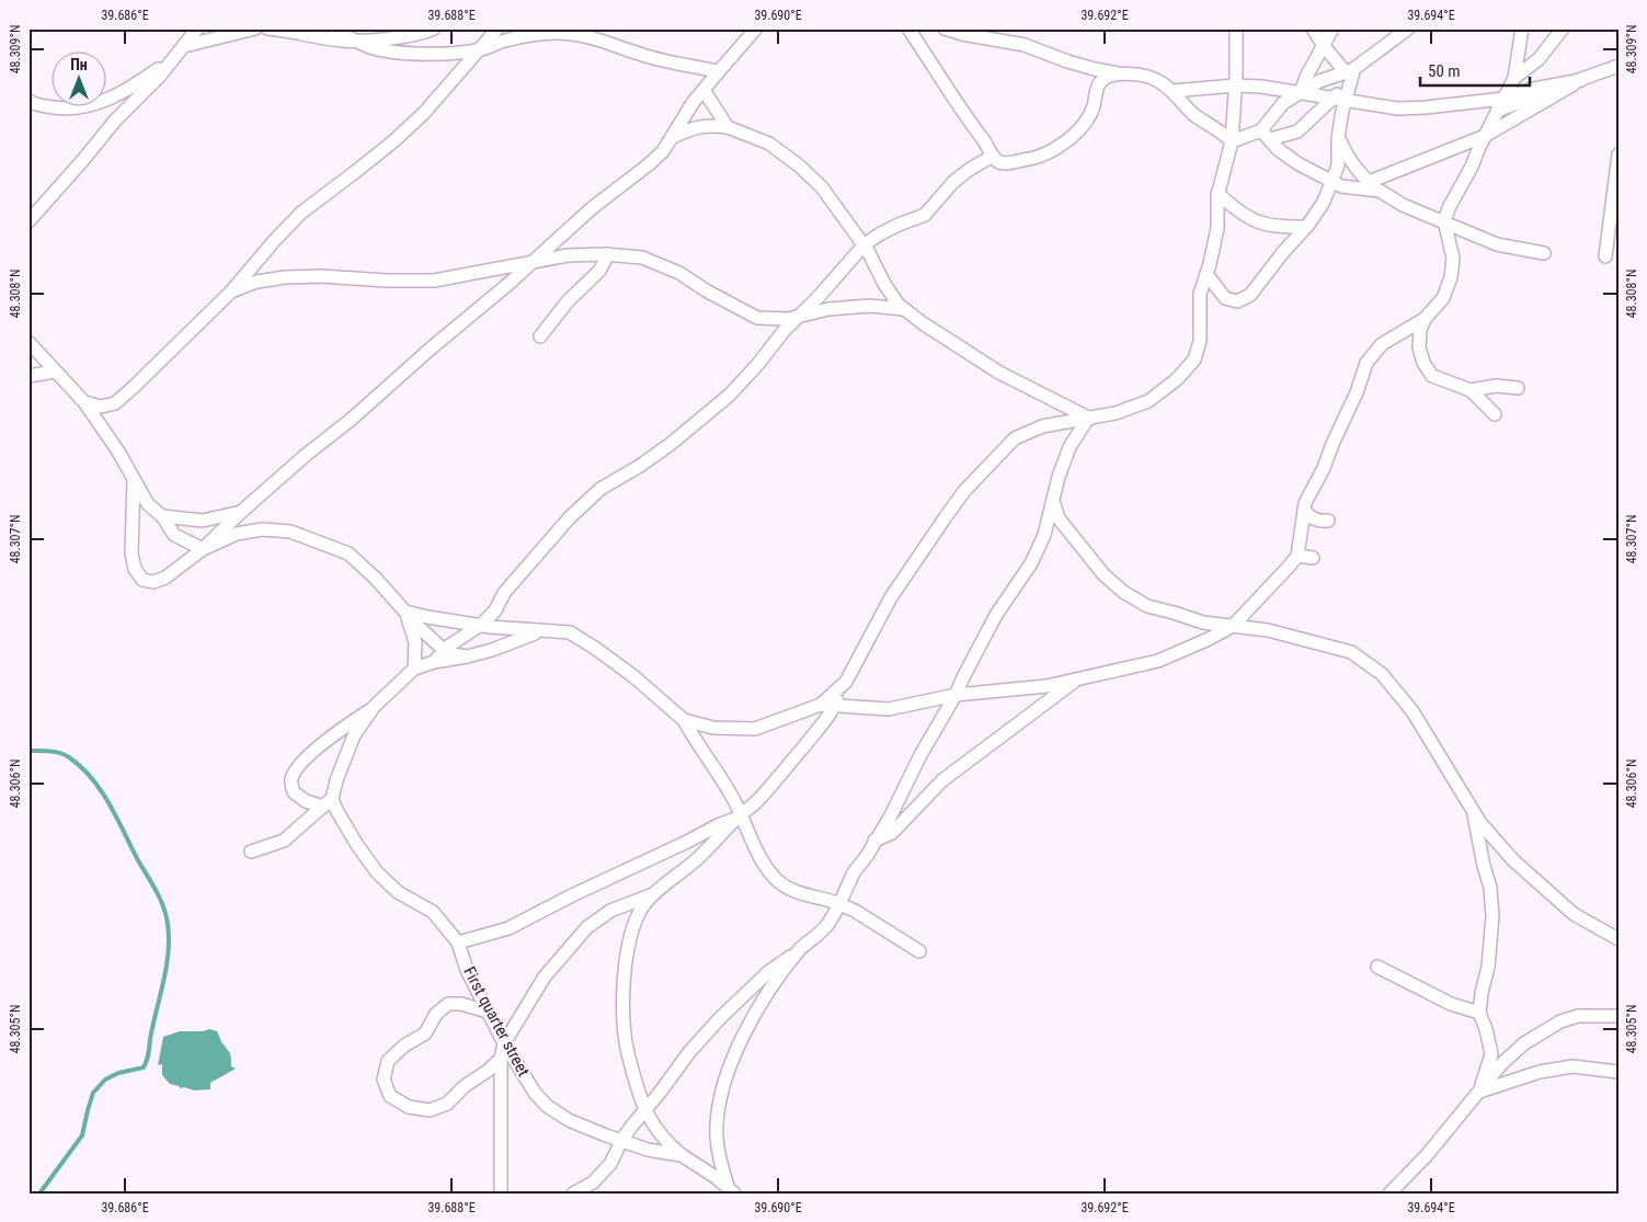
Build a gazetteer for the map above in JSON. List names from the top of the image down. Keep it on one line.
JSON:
{"streets":{"street":["First quarter street"]},"scale_bar":"50 m","north":"top","coordinates":["39.686°E","39.688°E","39.690°E","39.692°E","39.694°E","48.309°N","48.308°N","48.307°N","48.306°N","48.305°N"]}
